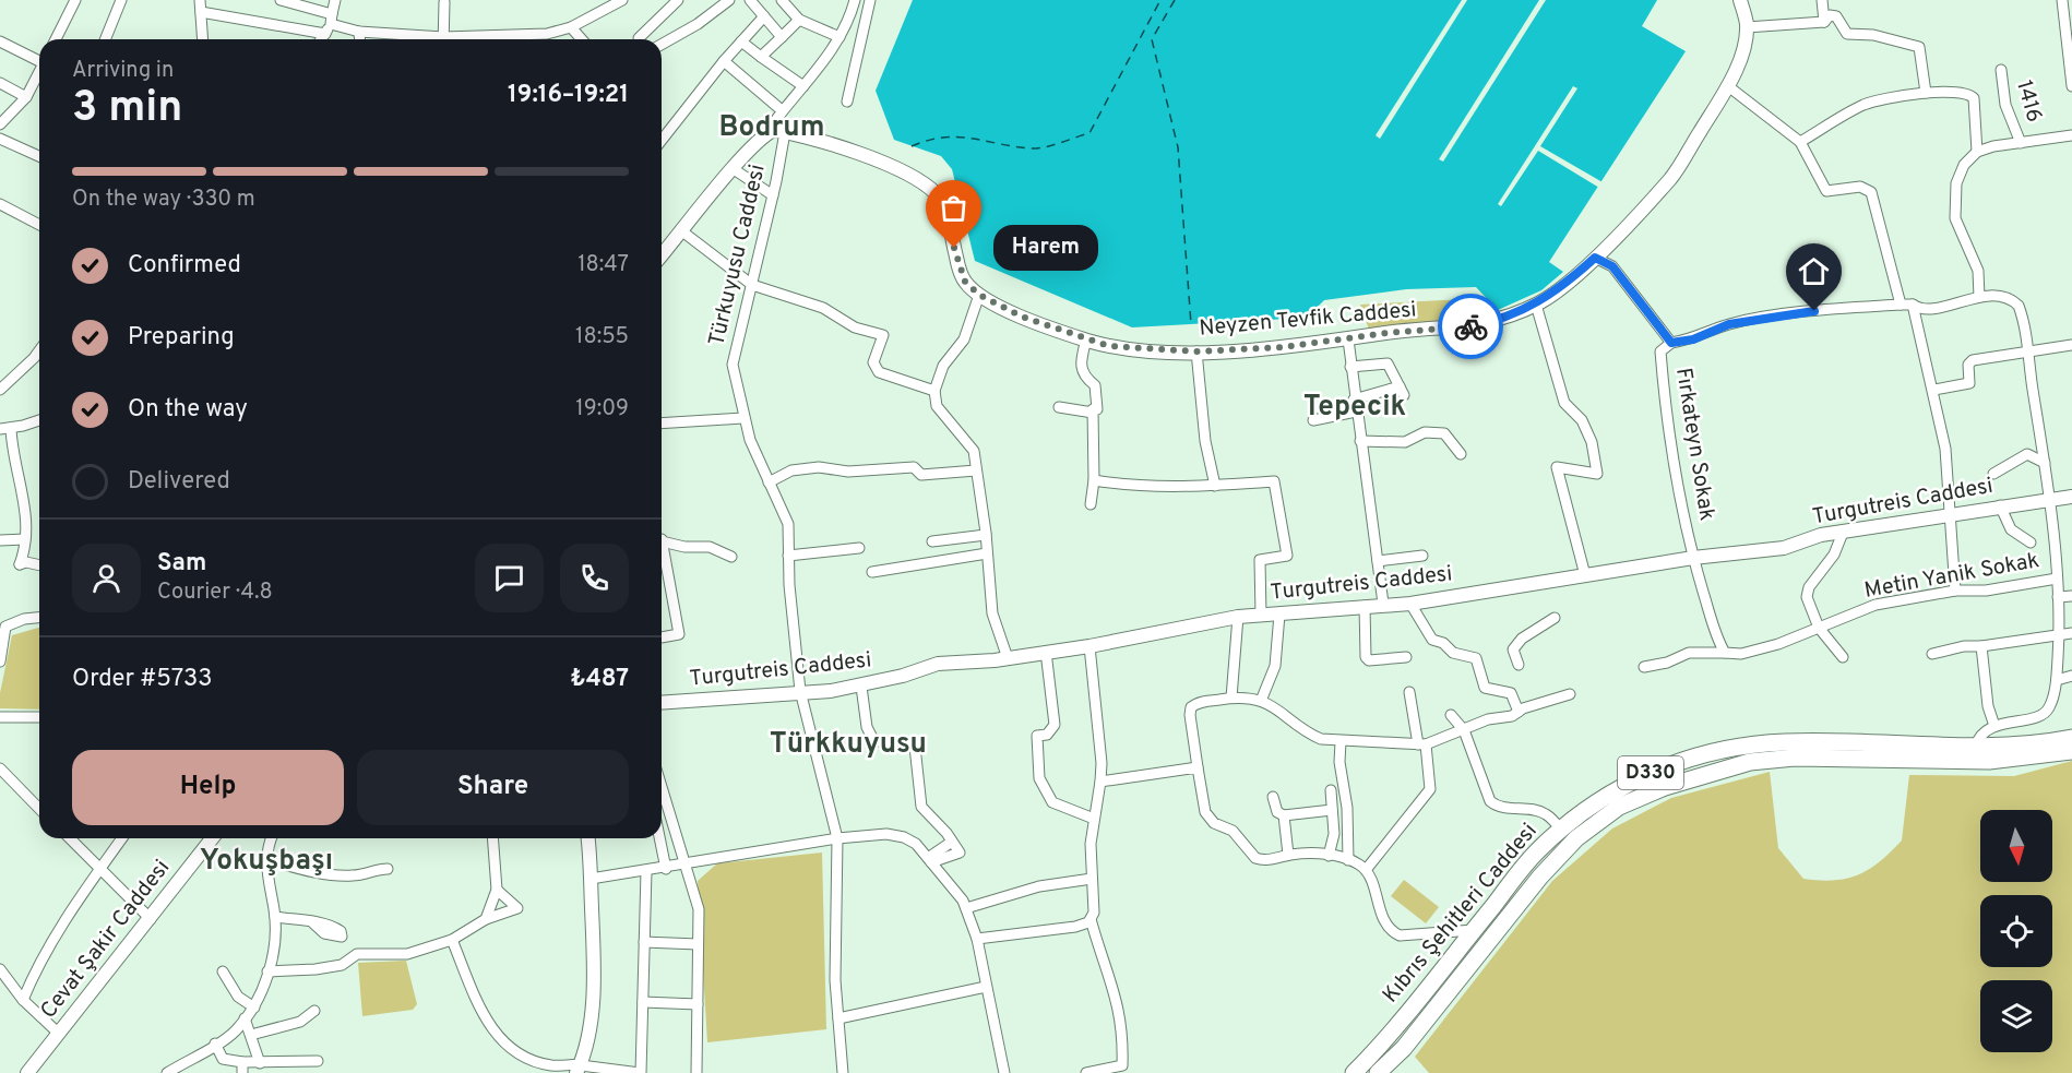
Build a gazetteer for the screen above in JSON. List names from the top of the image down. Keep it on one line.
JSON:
{"streets":{"highway":["D330","Kıbrıs Şehitleri Caddesi"],"main road":["Neyzen Tevfik Caddesi","Turgutreis Caddesi","Cevat Şakir Caddesi"],"street":["1416","Türkuyusu Caddesi","Fırkateyn Sokak","Metin Yanik Sokak"]},"crossings":[["Türkuyusu Caddesi","Neyzen Tevfik Caddesi"],["Türkuyusu Caddesi","Turgutreis Caddesi"],["Neyzen Tevfik Caddesi","Fırkateyn Sokak"],["Fırkateyn Sokak","Turgutreis Caddesi"],["Fırkateyn Sokak","Metin Yanik Sokak"]],"districts":["Bodrum","Tepecik","Türkkuyusu","Yokuşbaşı"],"places":["Harem"],"north":"bottom","page":{"heading":["3 min","Arriving in","19:16–19:21"],"panel":["Sam","Courier · 4.8","Order #5733","₺487"],"bar":"On the way · 330 m","bubble":"Harem","list":[["Confirmed","18:47"],["Preparing","18:55"],["On the way","19:09"],"Delivered"],"buttons":["Help","Share"]}}
